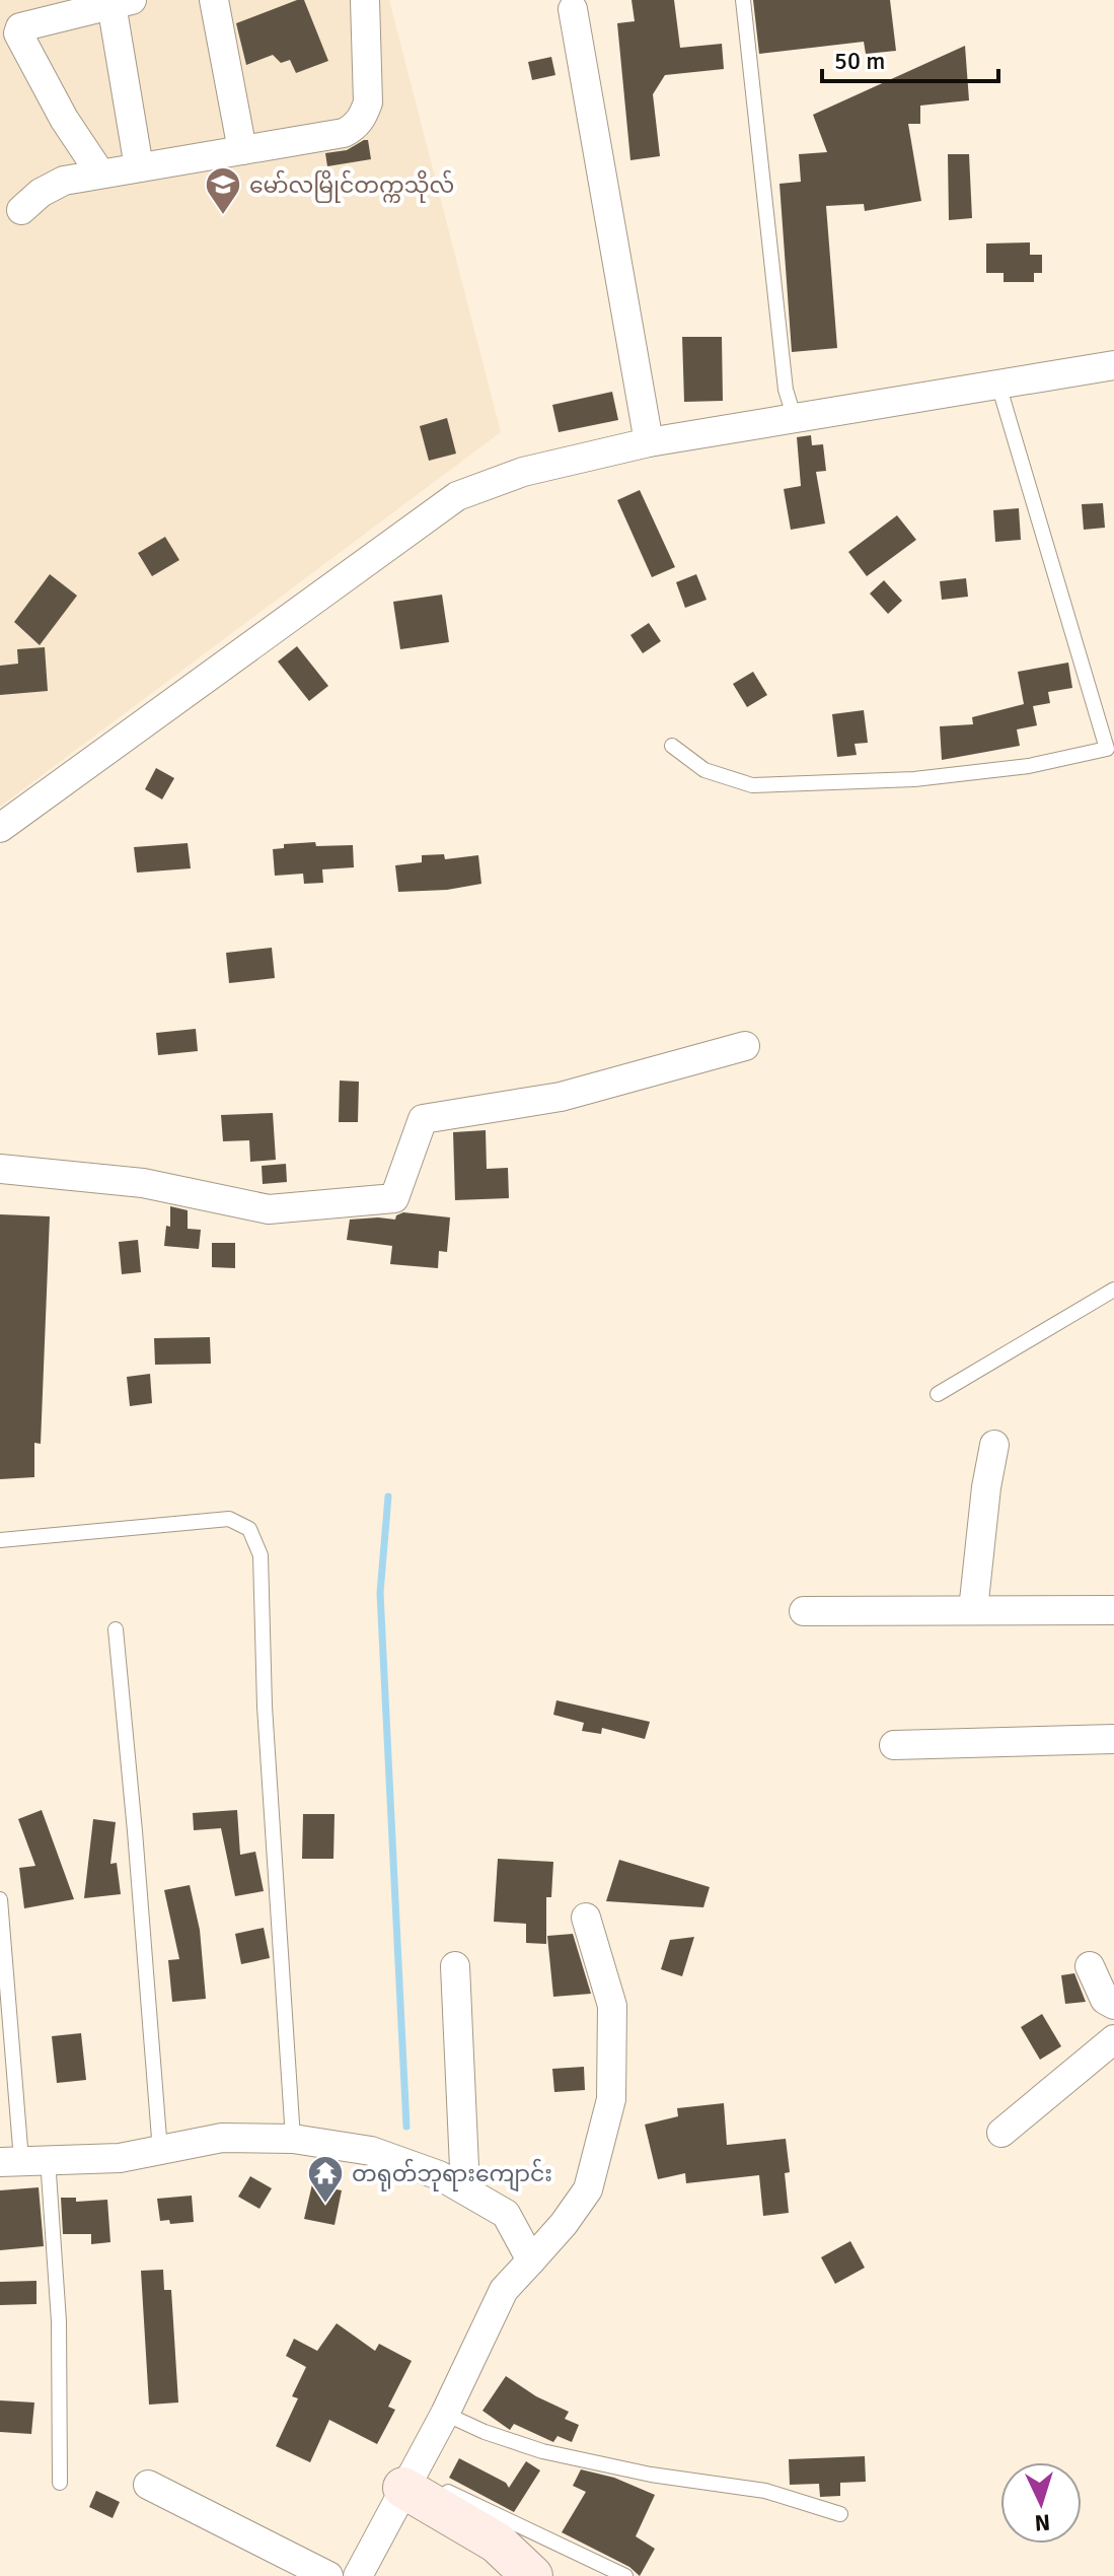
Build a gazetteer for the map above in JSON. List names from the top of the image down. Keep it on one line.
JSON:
{"places":{"school or university":["မော်လမြိုင်တက္ကသိုလ်"],"temple":["တရုတ်ဘုရားကျောင်း"]},"scale_bar":"50 m","north":"bottom"}
